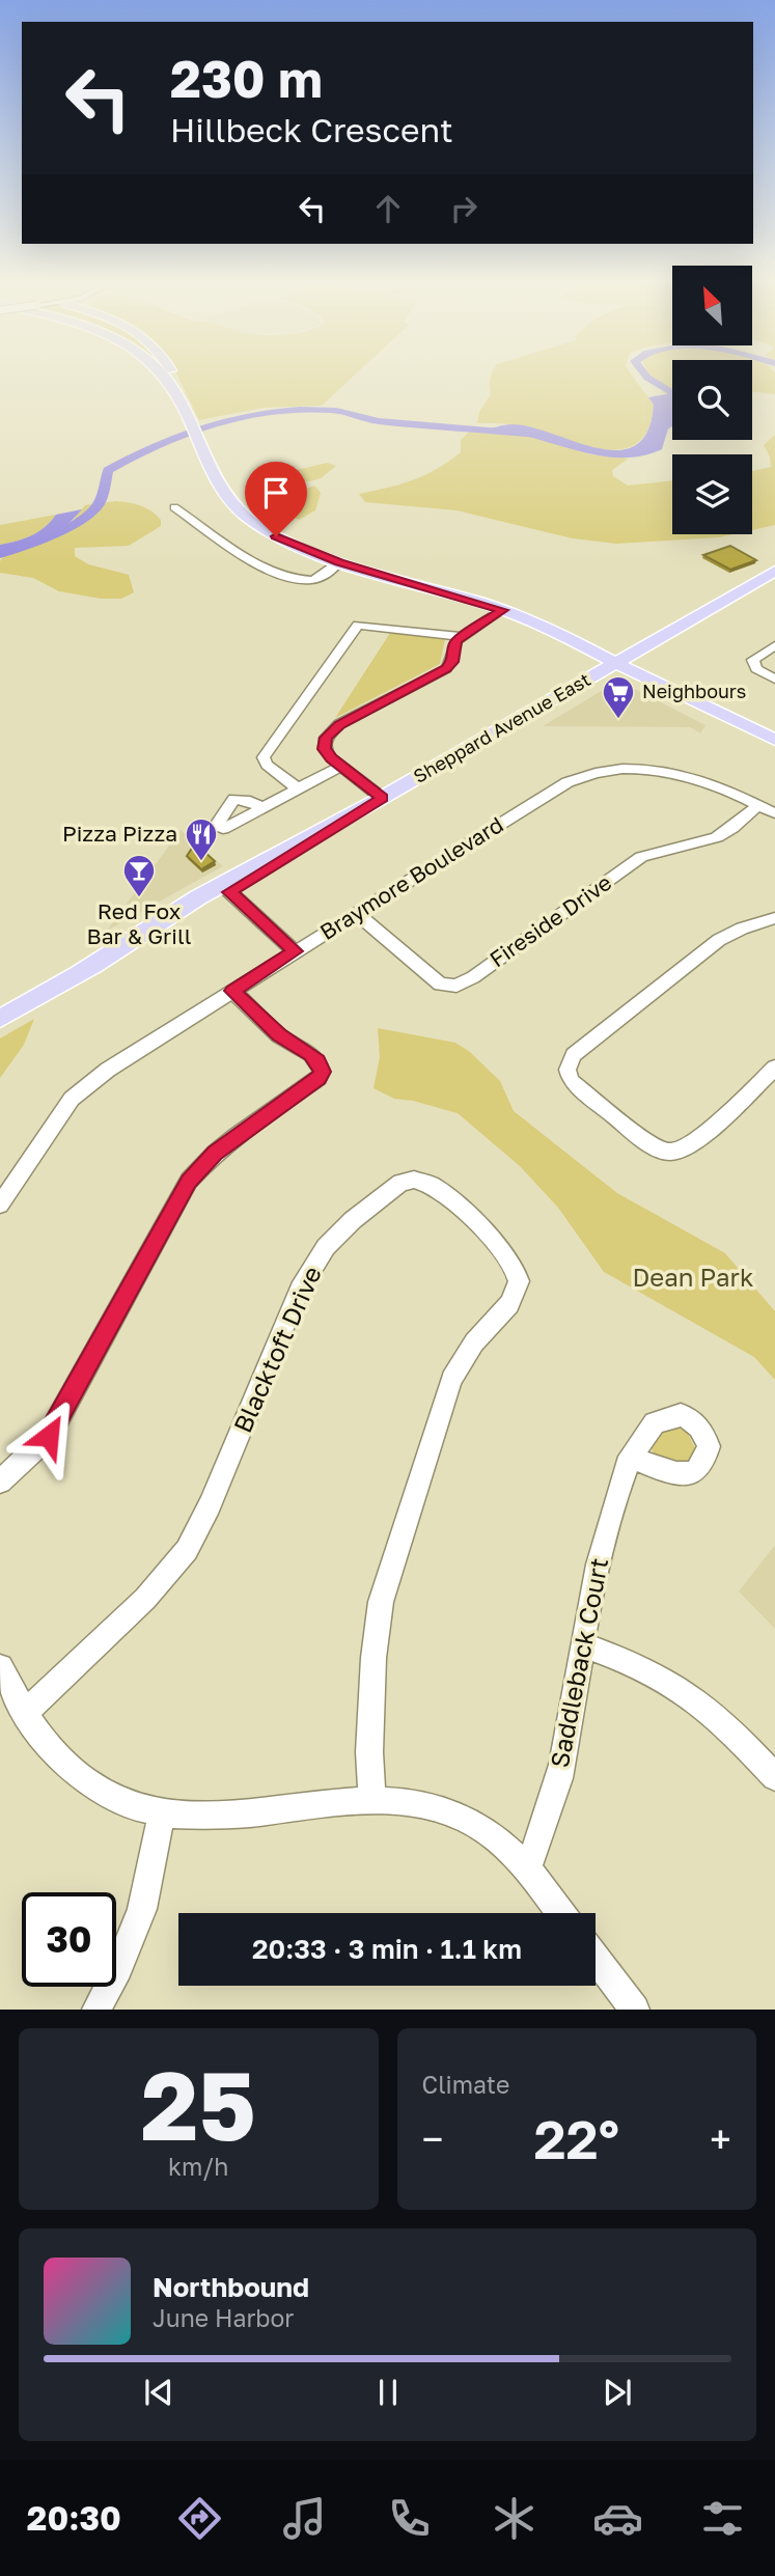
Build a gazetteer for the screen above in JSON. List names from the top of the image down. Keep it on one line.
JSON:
{"streets":{"main road":["Sheppard Avenue East"],"street":["Braymore Boulevard","Fireside Drive","Blacktoft Drive","Saddleback Court"]},"crossings":[["Braymore Boulevard","Fireside Drive"]],"parks":["Dean Park"],"places":{"supermarket":["Neighbours"],"restaurant":["Pizza Pizza"],"bar":["Red Fox Bar & Grill"]},"north":"top left","page":{"turn":["230 m","Hillbeck Crescent"],"limit":"30","trip":"20:33 · 3 min · 1.1 km","tile":[["25","km/h"],"Climate"],"heat":["−","22°","+"],"song":["Northbound","June Harbor"],"tabs":"20:30"}}
